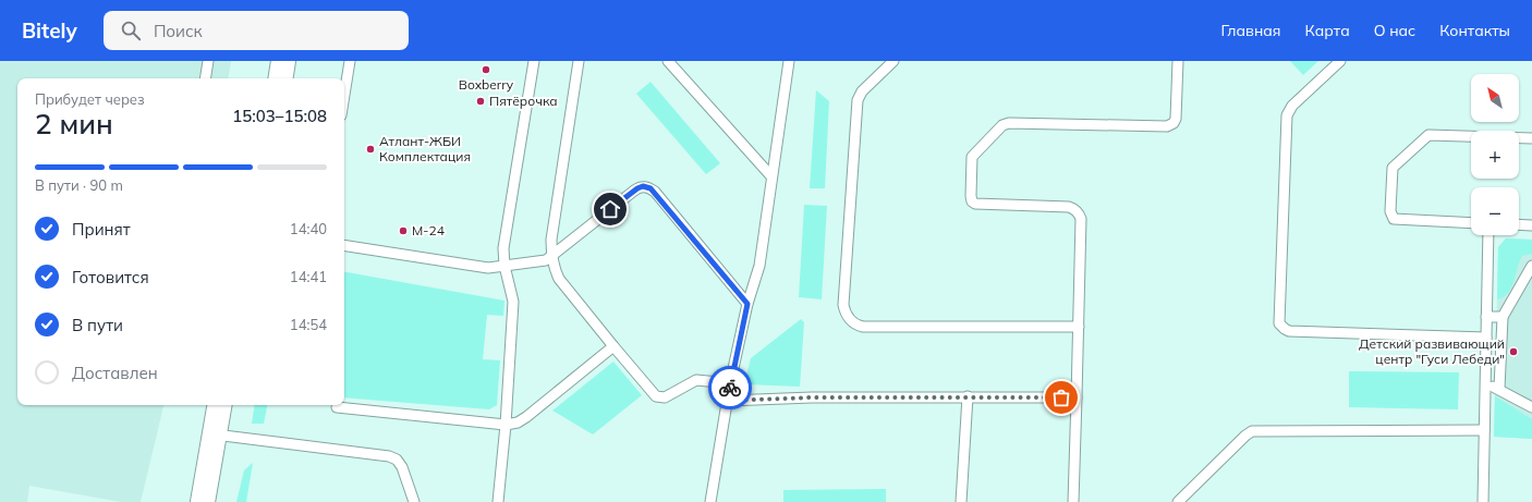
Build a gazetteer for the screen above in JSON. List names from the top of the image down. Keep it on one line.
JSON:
{"places":["Boxberry","Пятёрочка","Атлант-ЖБИ Комплектация","М-24","Детский развивающий центр \"Гуси Лебеди\""],"north":"top left","page":{"header":"Bitely","search":"Поиск","nav":["Главная","Карта","О нас","Контакты"],"map_buttons":["+","−"],"heading":["2 мин","Прибудет через","15:03–15:08"],"bar":"В пути · 90 m","list":[["Принят","14:40"],["Готовится","14:41"],["В пути","14:54"],"Доставлен"]}}
